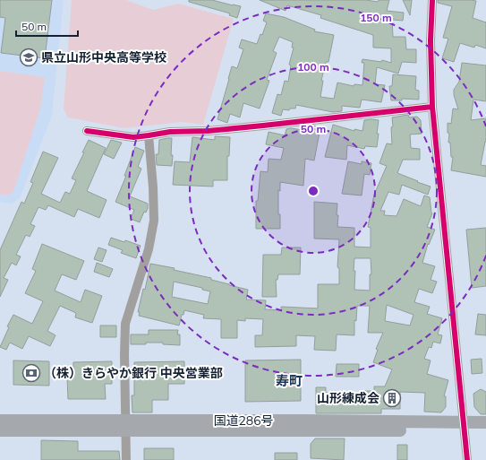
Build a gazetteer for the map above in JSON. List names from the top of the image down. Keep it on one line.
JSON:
{"streets":{"highway":["国道286号"]},"districts":["寿町"],"places":{"school or university":["県立山形中央高等学校"],"bank":["（株）きらやか銀行 中央営業部"],"building":["山形練成会"]},"scale_bar":"50 m","rings":["150 m","100 m","50 m"]}
